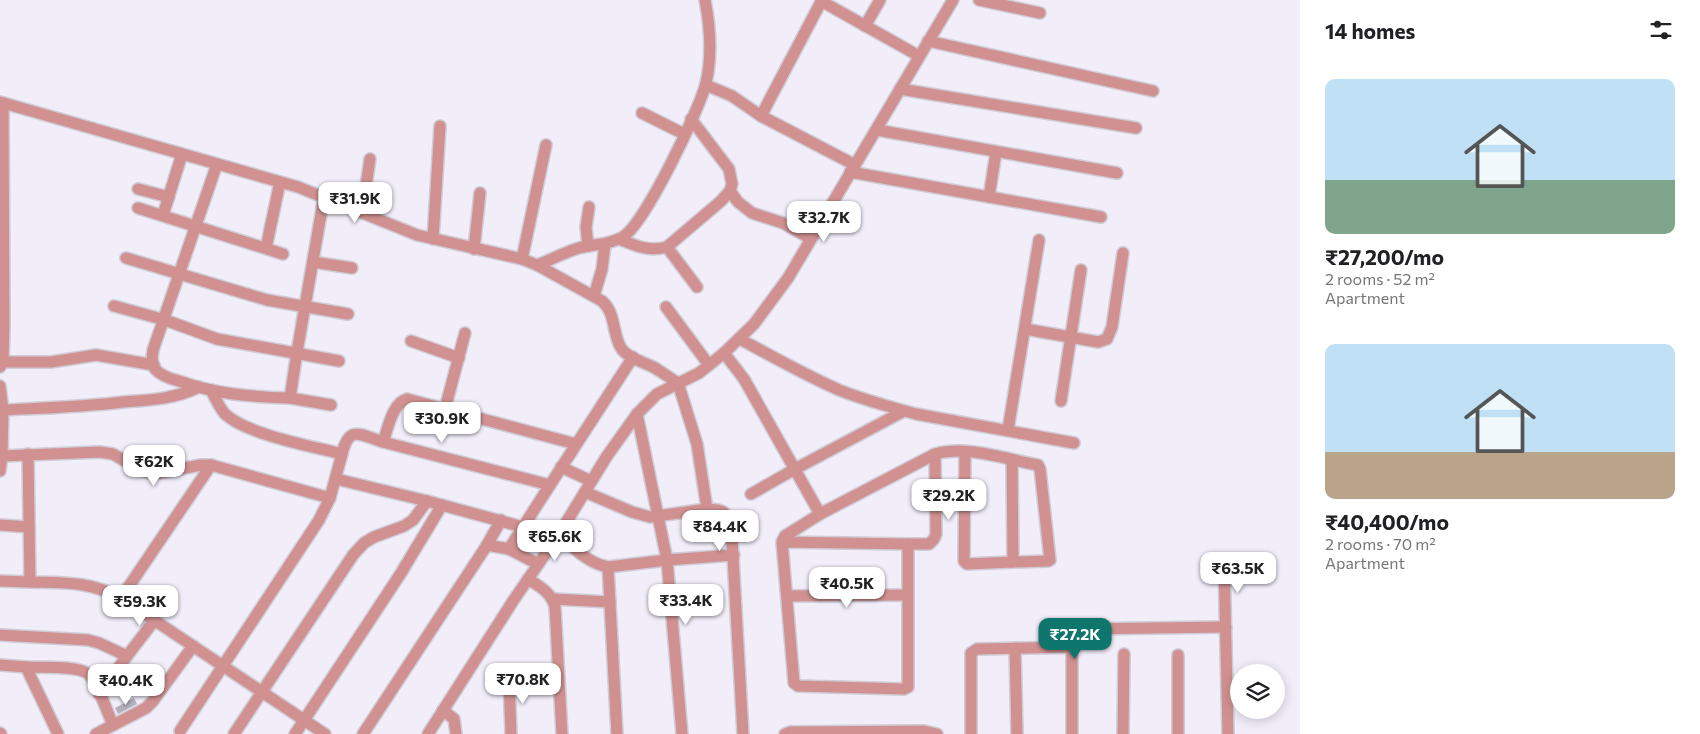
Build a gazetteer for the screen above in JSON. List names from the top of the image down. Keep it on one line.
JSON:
{"page":{"heading":"14 homes","list":[{"name":"₹27,200/mo","note":"2 rooms · 52 m² · Apartment"},{"name":"₹40,400/mo","note":"2 rooms · 70 m² · Apartment"}],"price":["₹31.9K","₹32.7K","₹30.9K","₹62K","₹29.2K","₹84.4K","₹65.6K","₹63.5K","₹40.5K","₹33.4K","₹59.3K","₹27.2K","₹70.8K","₹40.4K"]}}
